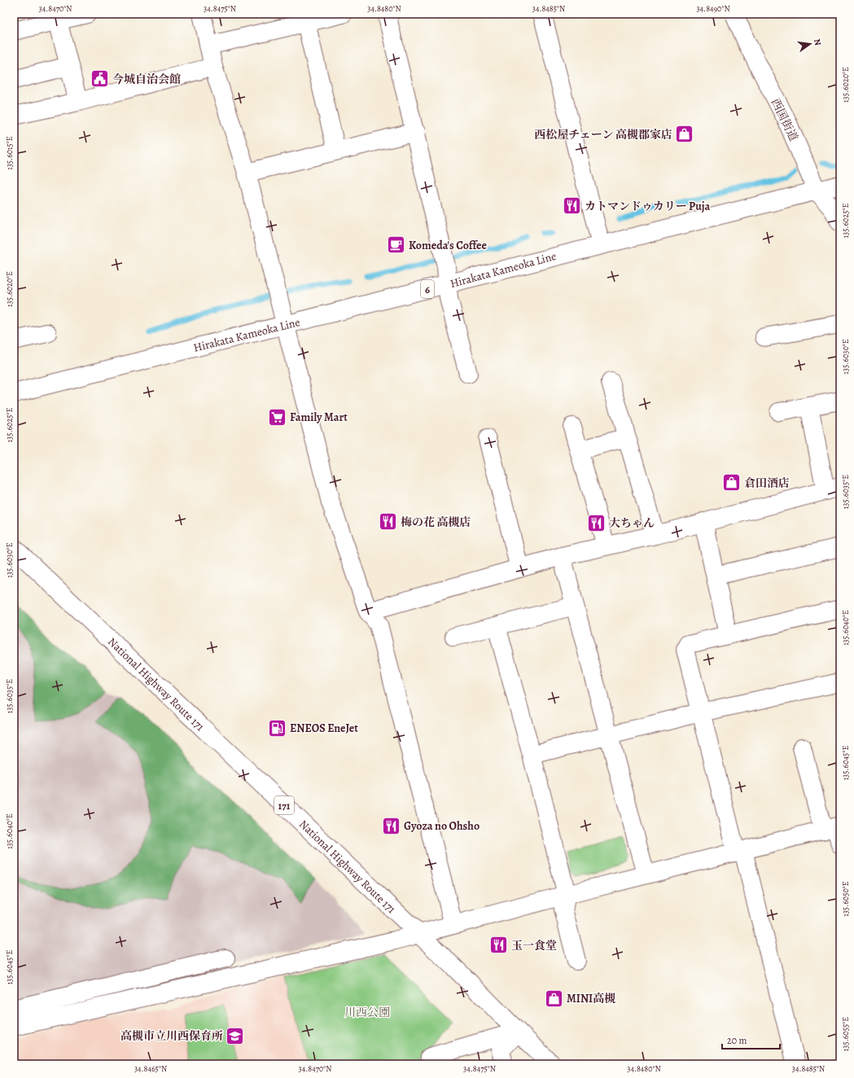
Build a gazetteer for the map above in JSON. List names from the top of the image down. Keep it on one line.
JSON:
{"streets":{"main road":["西国街道","Hirakata Kameoka Line","6","National Highway Route 171","171"]},"crossings":[["西国街道","Hirakata Kameoka Line"]],"parks":["川西公園"],"places":{"public building":["今城自治会館"],"shop":["西松屋チェーン 高槻郡家店","倉田酒店","MINI高槻"],"restaurant":["カトマンドゥカリー Puja","梅の花 高槻店","大ちゃん","Gyoza no Ohsho","玉一食堂"],"cafe":["Komeda's Coffee"],"supermarket":["Family Mart"],"fuel station":["ENEOS EneJet"],"school or university":["高槻市立川西保育所"]},"scale_bar":"20 m","north":"right","coordinates":["34.8470°N","34.8475°N","34.8480°N","34.8485°N","34.8490°N","135.6020°E","135.6015°E","135.6025°E","135.6030°E","135.6035°E","135.6040°E","135.6045°E","135.6050°E","135.6055°E","34.8465°N"]}
